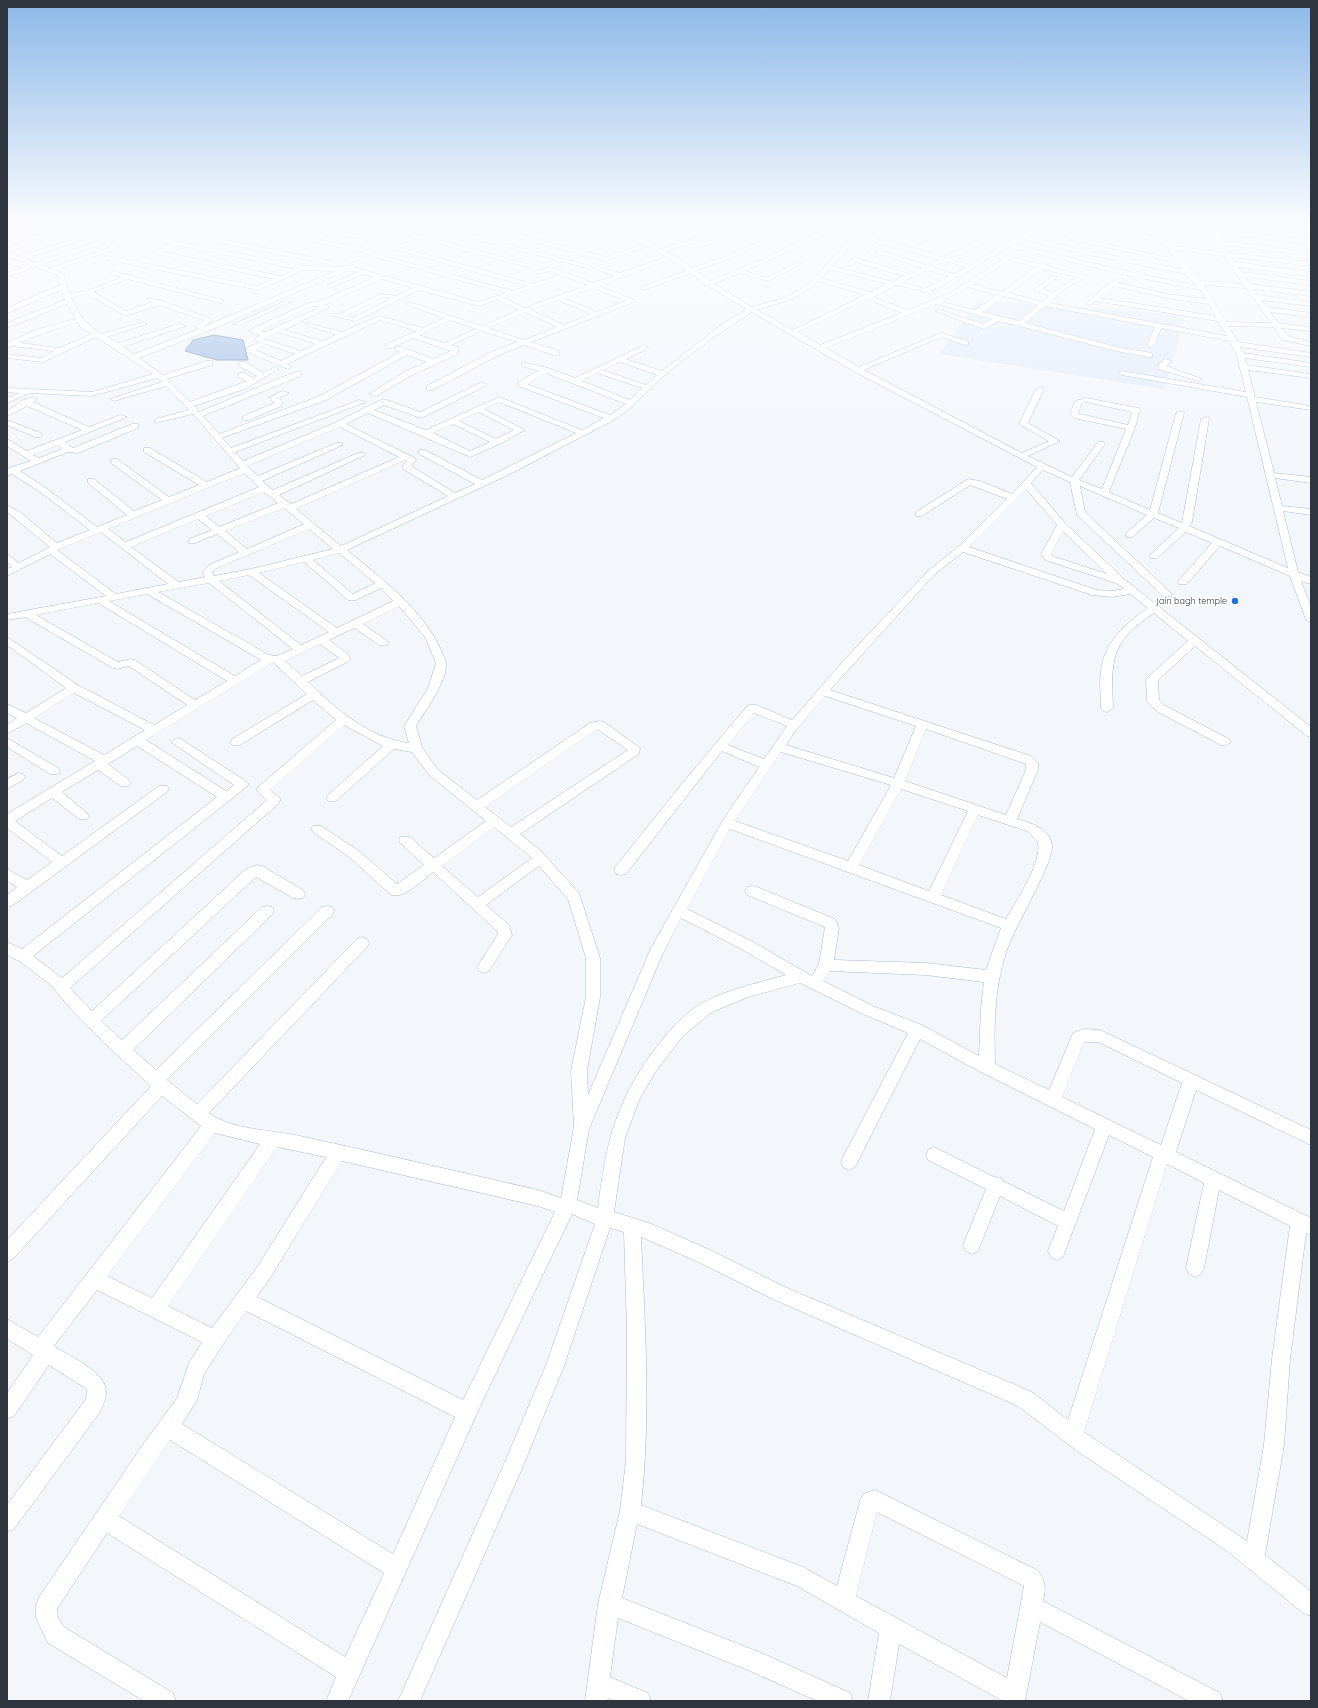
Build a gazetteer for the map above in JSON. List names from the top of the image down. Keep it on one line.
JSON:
{"places":["jain bagh temple"]}
